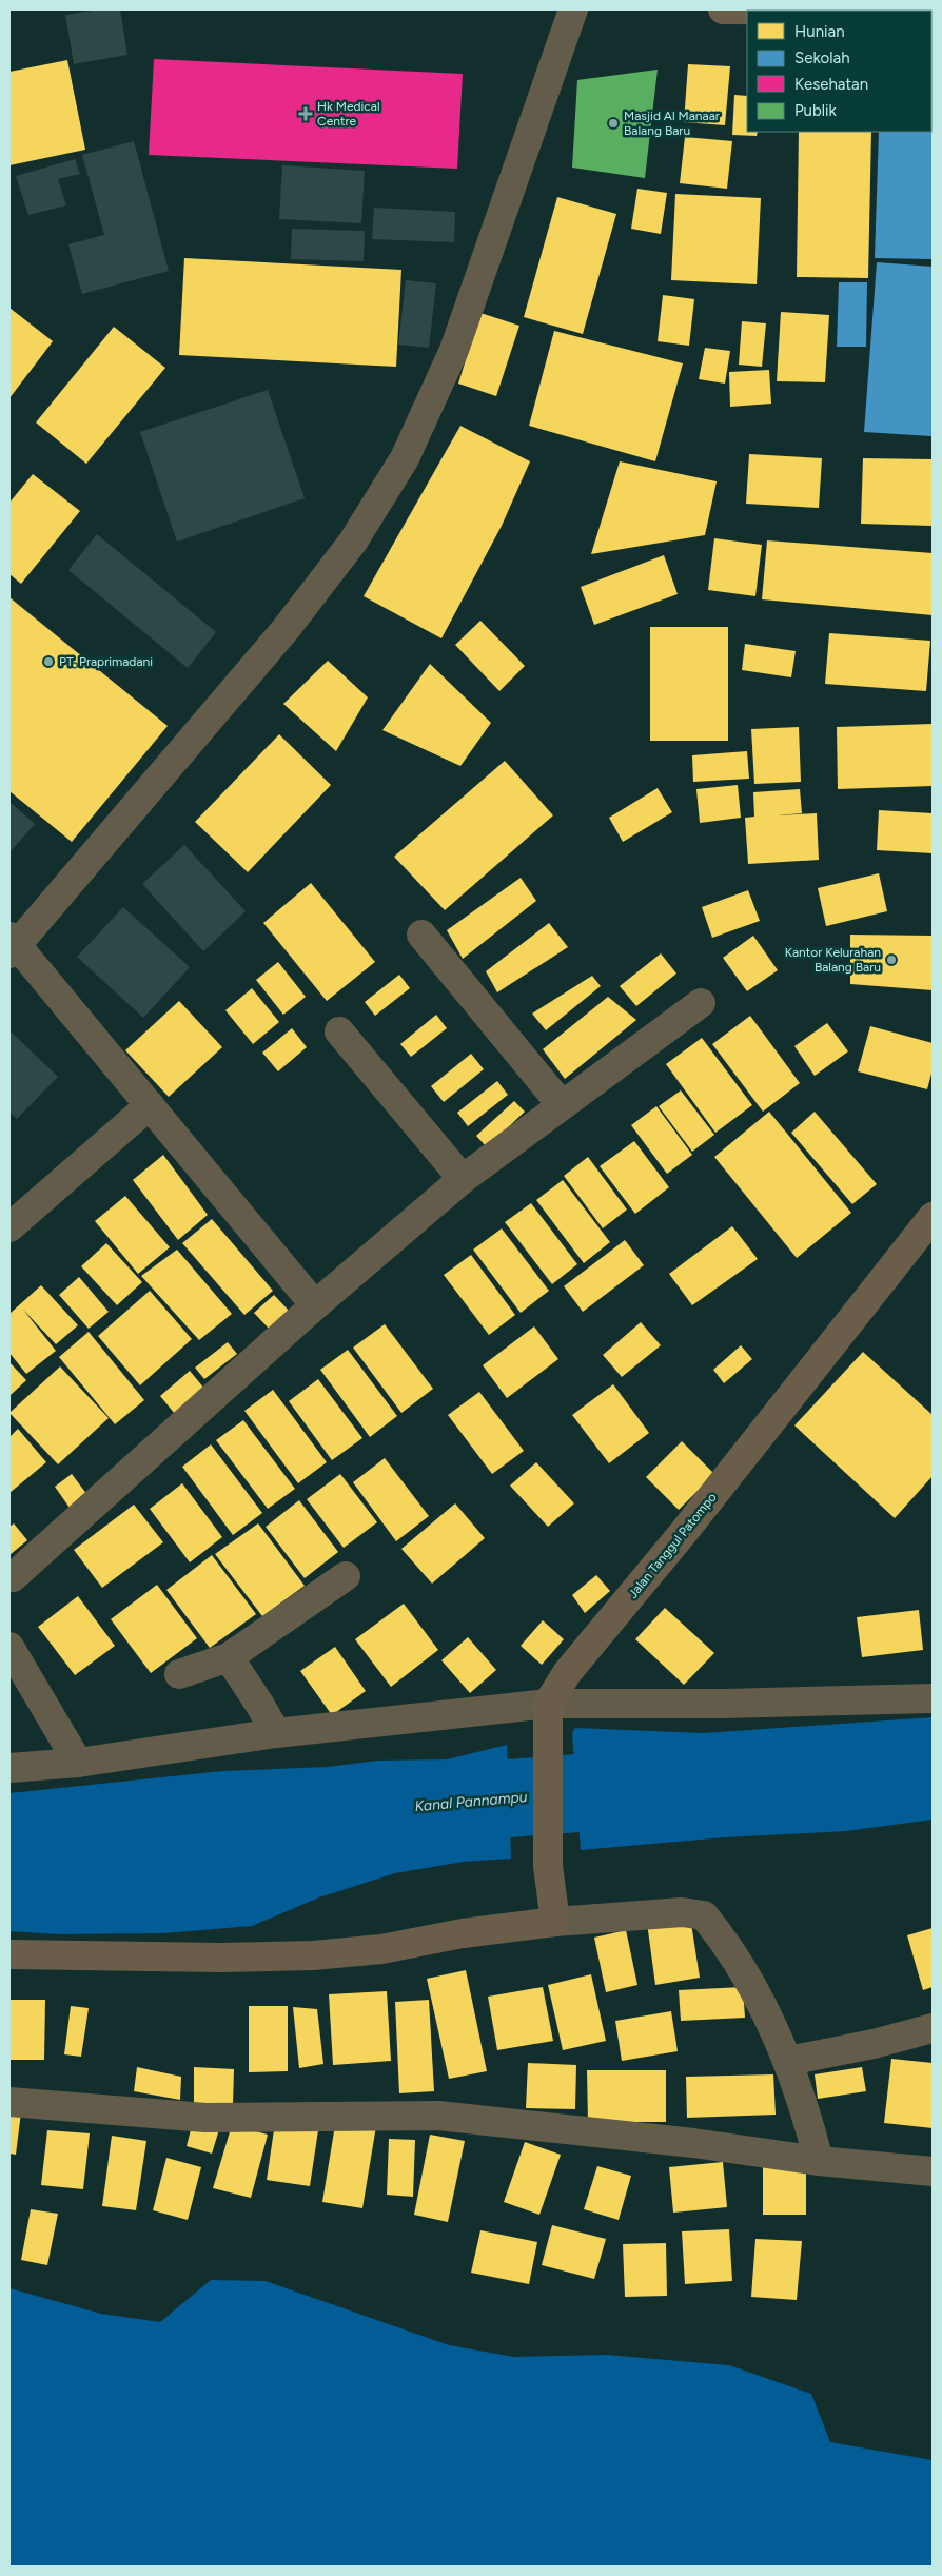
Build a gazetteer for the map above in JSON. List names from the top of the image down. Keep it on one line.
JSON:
{"streets":{"street":["Jalan Tanggul Patompo"]},"water":["Kanal Pannampu"],"places":{"health":["Hk Medical Centre"],"other":["Masjid Al Manaar Balang Baru","PT. Praprimadani","Kantor Kelurahan Balang Baru"]},"legend":["Hunian","Sekolah","Kesehatan","Publik"]}
